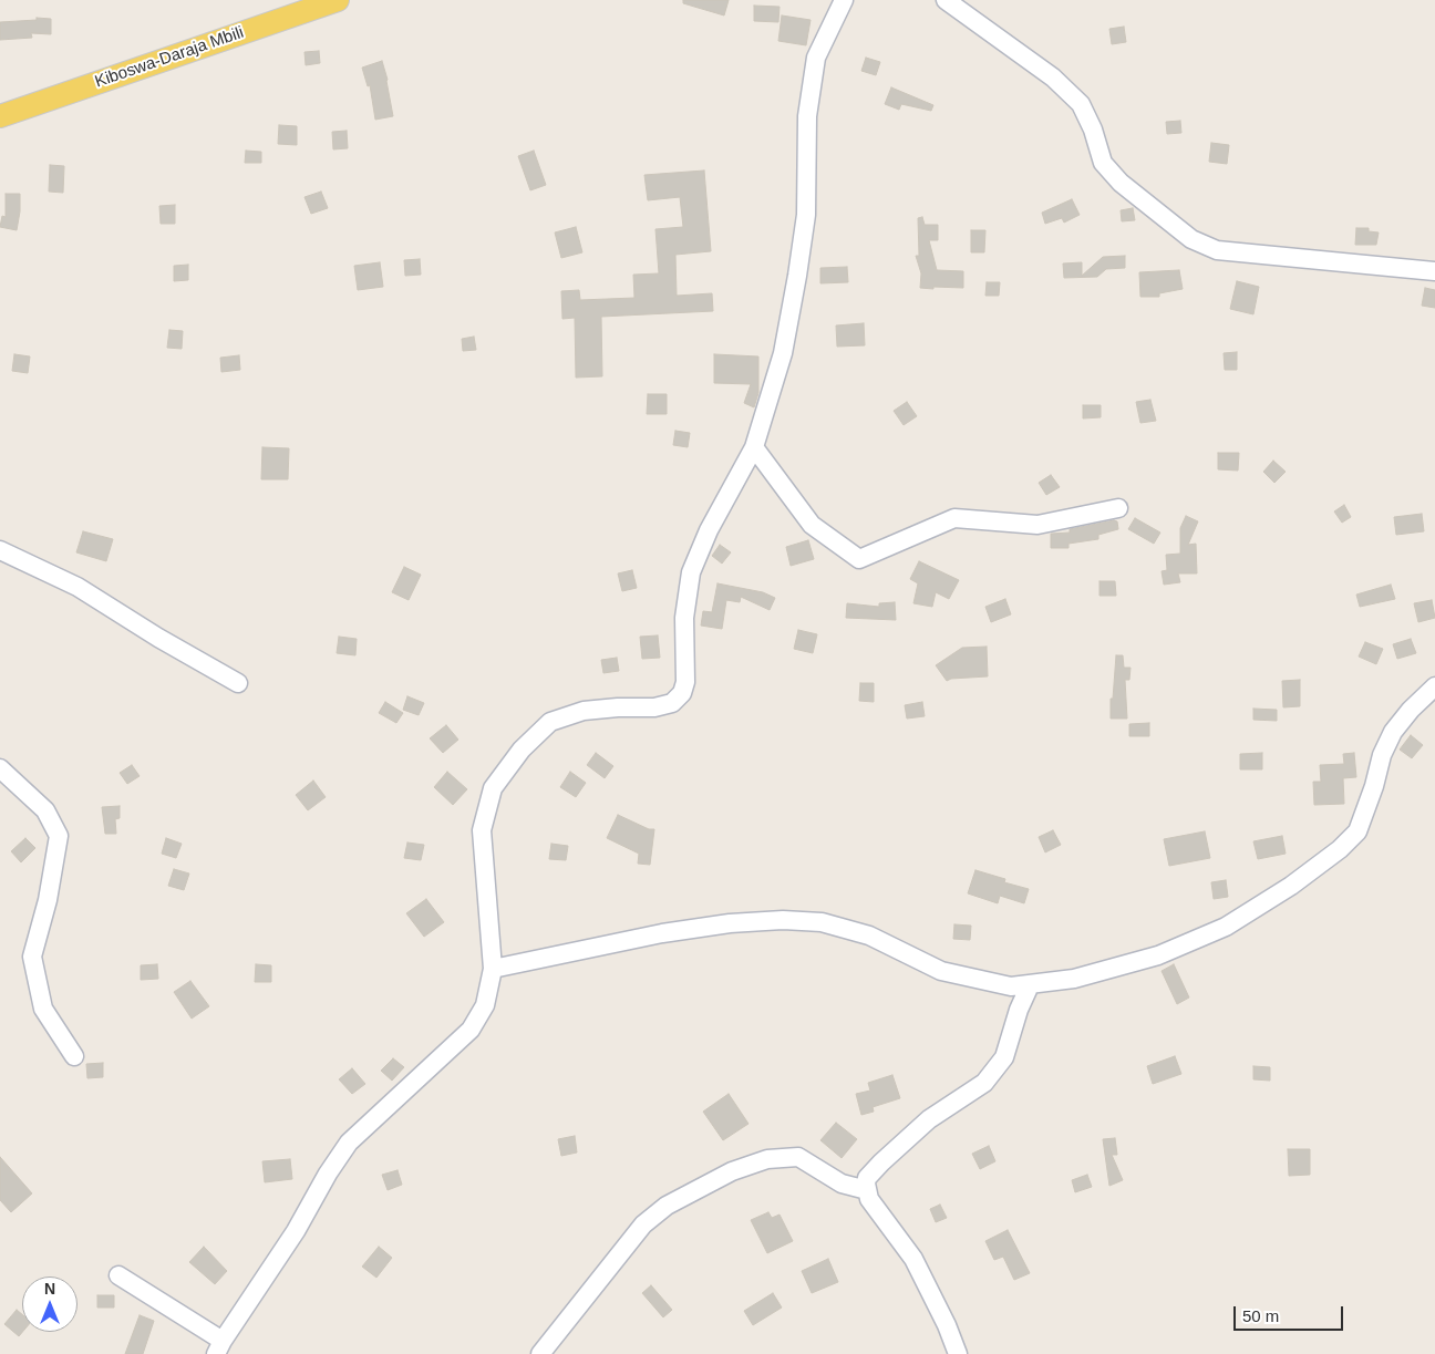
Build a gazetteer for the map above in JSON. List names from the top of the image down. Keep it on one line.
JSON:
{"streets":{"main road":["Kiboswa-Daraja Mbili"]},"scale_bar":"50 m","north":"top"}
